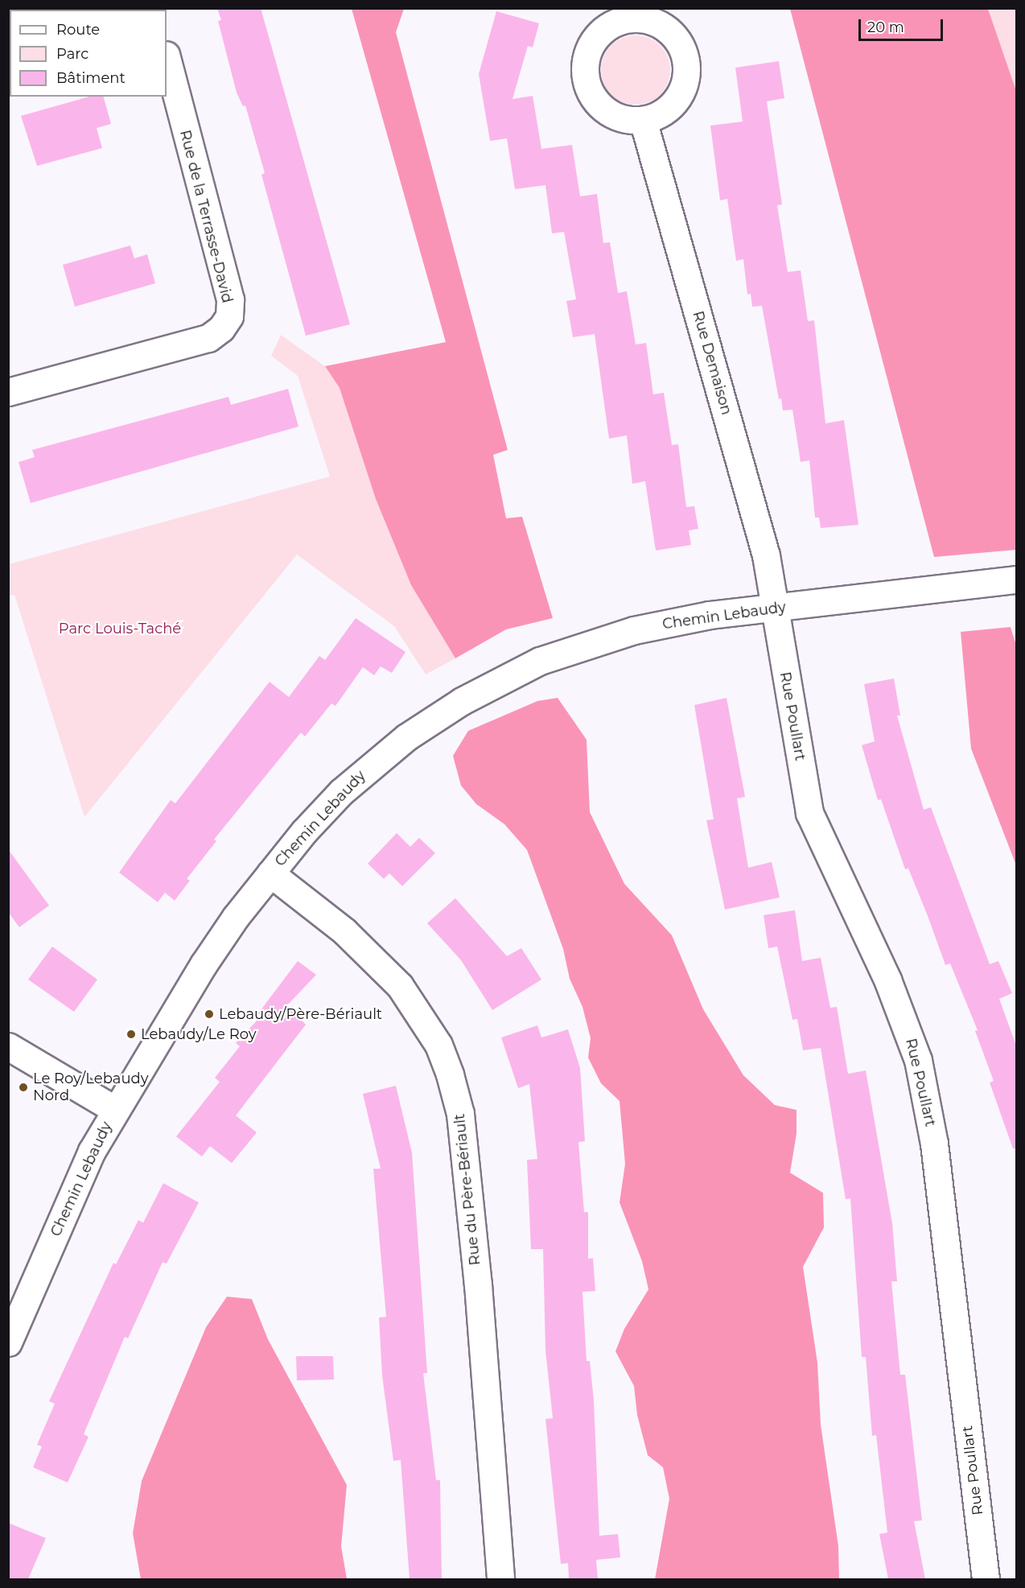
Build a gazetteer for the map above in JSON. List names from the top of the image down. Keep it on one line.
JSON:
{"streets":{"street":["Rue de la Terrasse-David","Rue Demaison","Chemin Lebaudy","Rue Poullart","Rue du Père-Bériault"]},"crossings":[["Rue Demaison","Chemin Lebaudy"],["Rue Demaison","Rue Poullart"],["Chemin Lebaudy","Rue Poullart"],["Chemin Lebaudy","Rue du Père-Bériault"]],"parks":["Parc Louis-Taché"],"places":["Lebaudy/Père-Bériault","Lebaudy/Le Roy","Le Roy/Lebaudy Nord"],"legend":["Route","Parc","Bâtiment"],"scale_bar":"20 m"}
